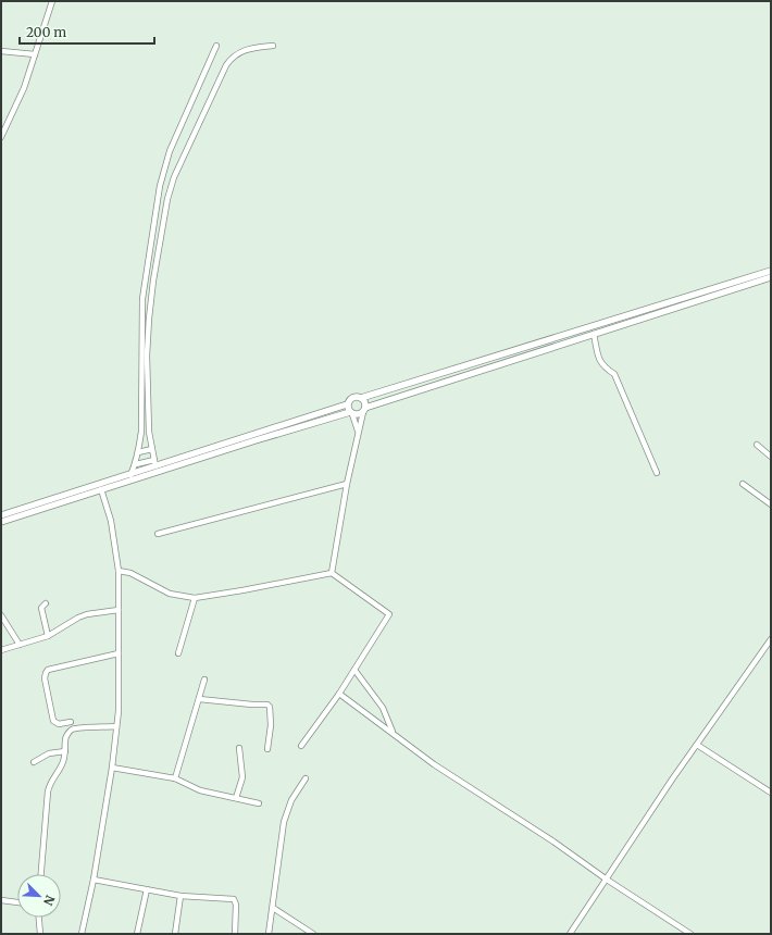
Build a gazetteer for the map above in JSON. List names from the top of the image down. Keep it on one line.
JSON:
{"scale_bar":"200 m","north":"bottom right"}
